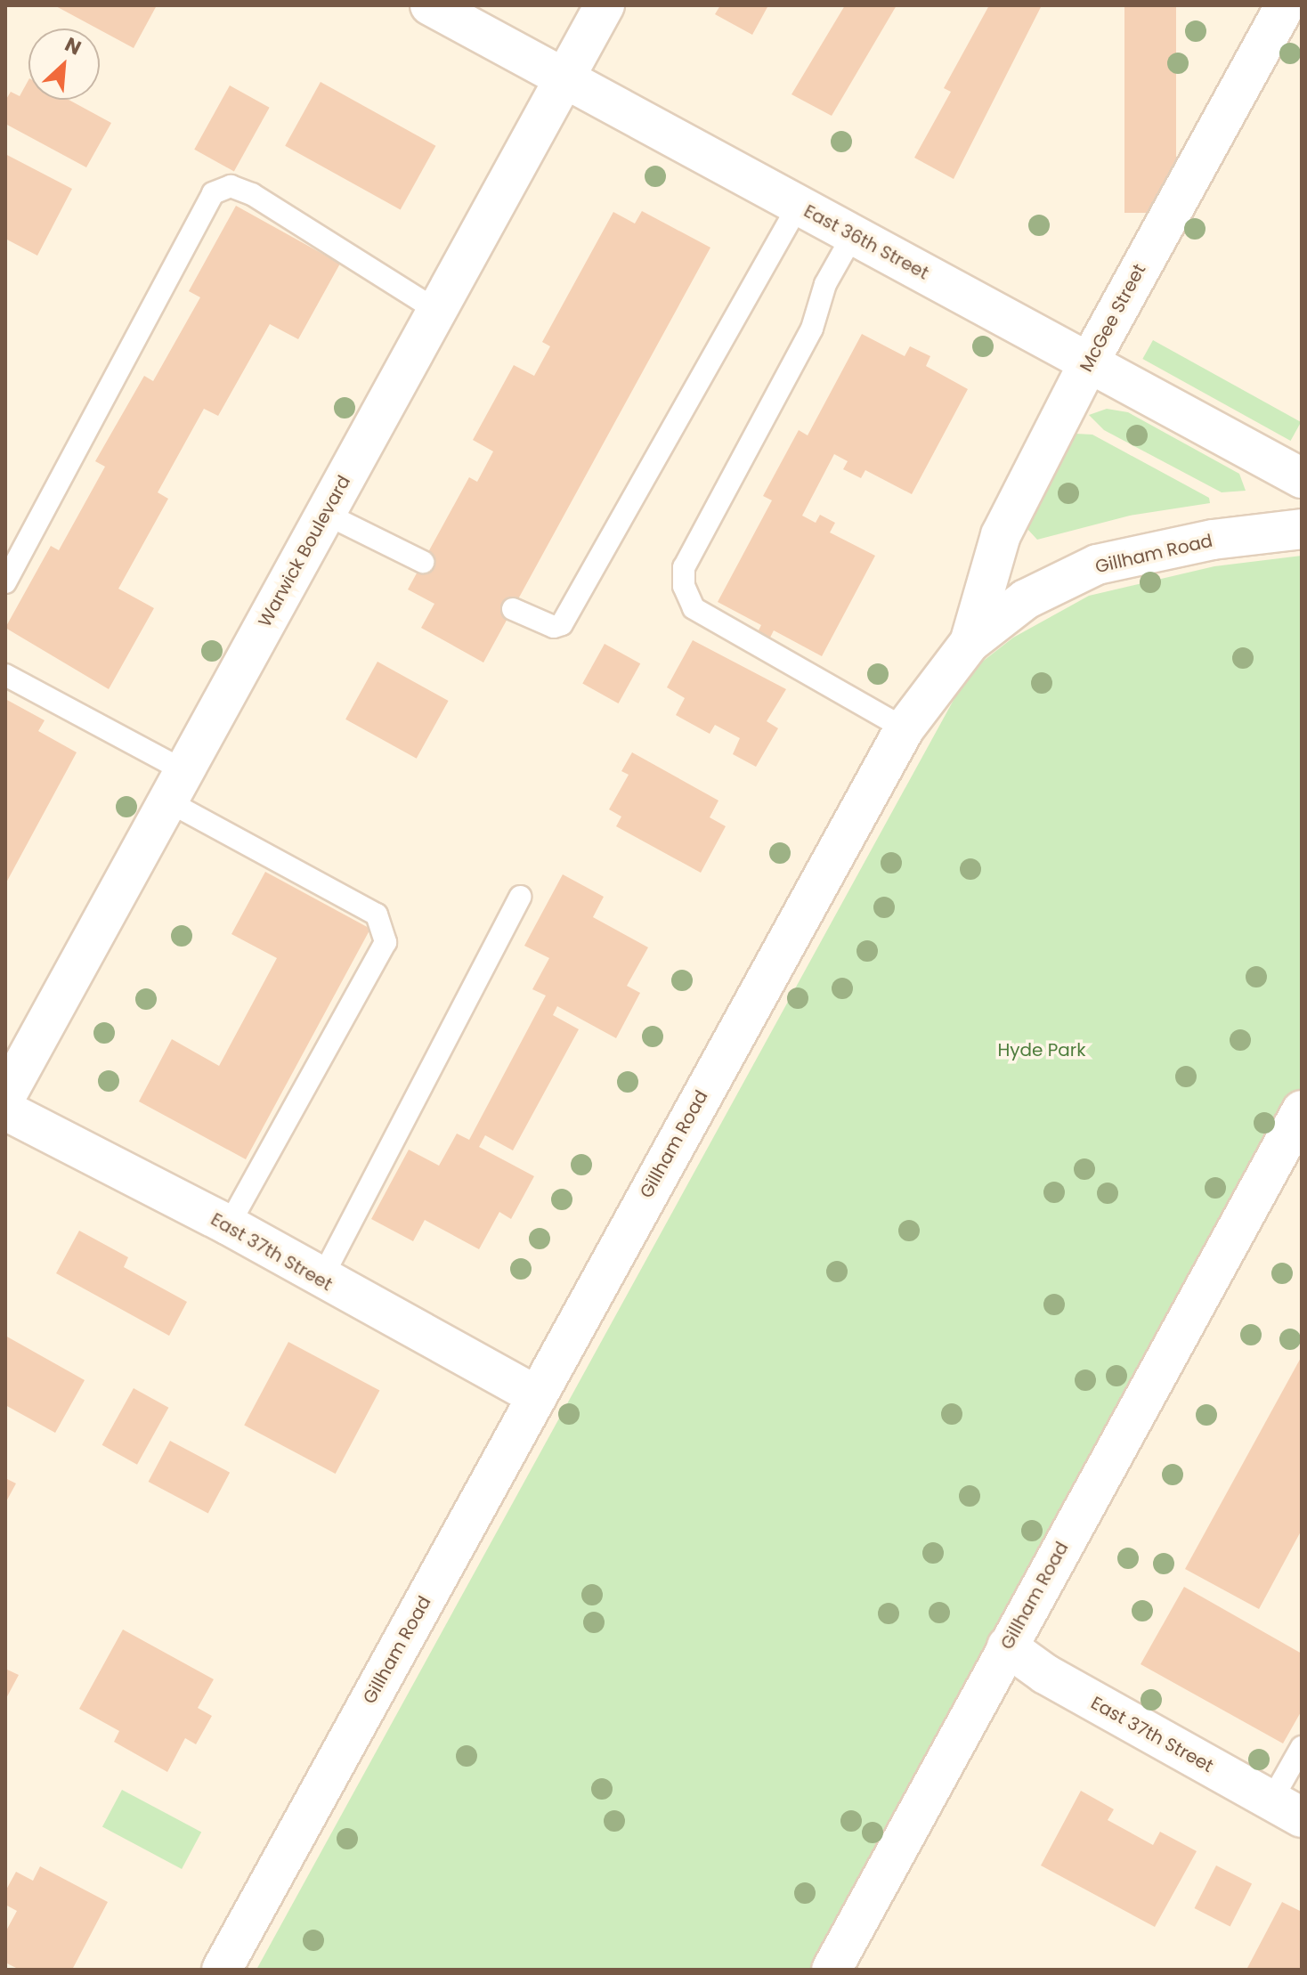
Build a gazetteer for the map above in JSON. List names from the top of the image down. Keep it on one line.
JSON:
{"streets":{"street":["East 36th Street","McGee Street","Warwick Boulevard","Gillham Road","East 37th Street"]},"crossings":[["East 36th Street","McGee Street"],["East 36th Street","Warwick Boulevard"],["McGee Street","Gillham Road"],["Gillham Road","East 37th Street"]],"parks":["Hyde Park"],"north":"top right"}
